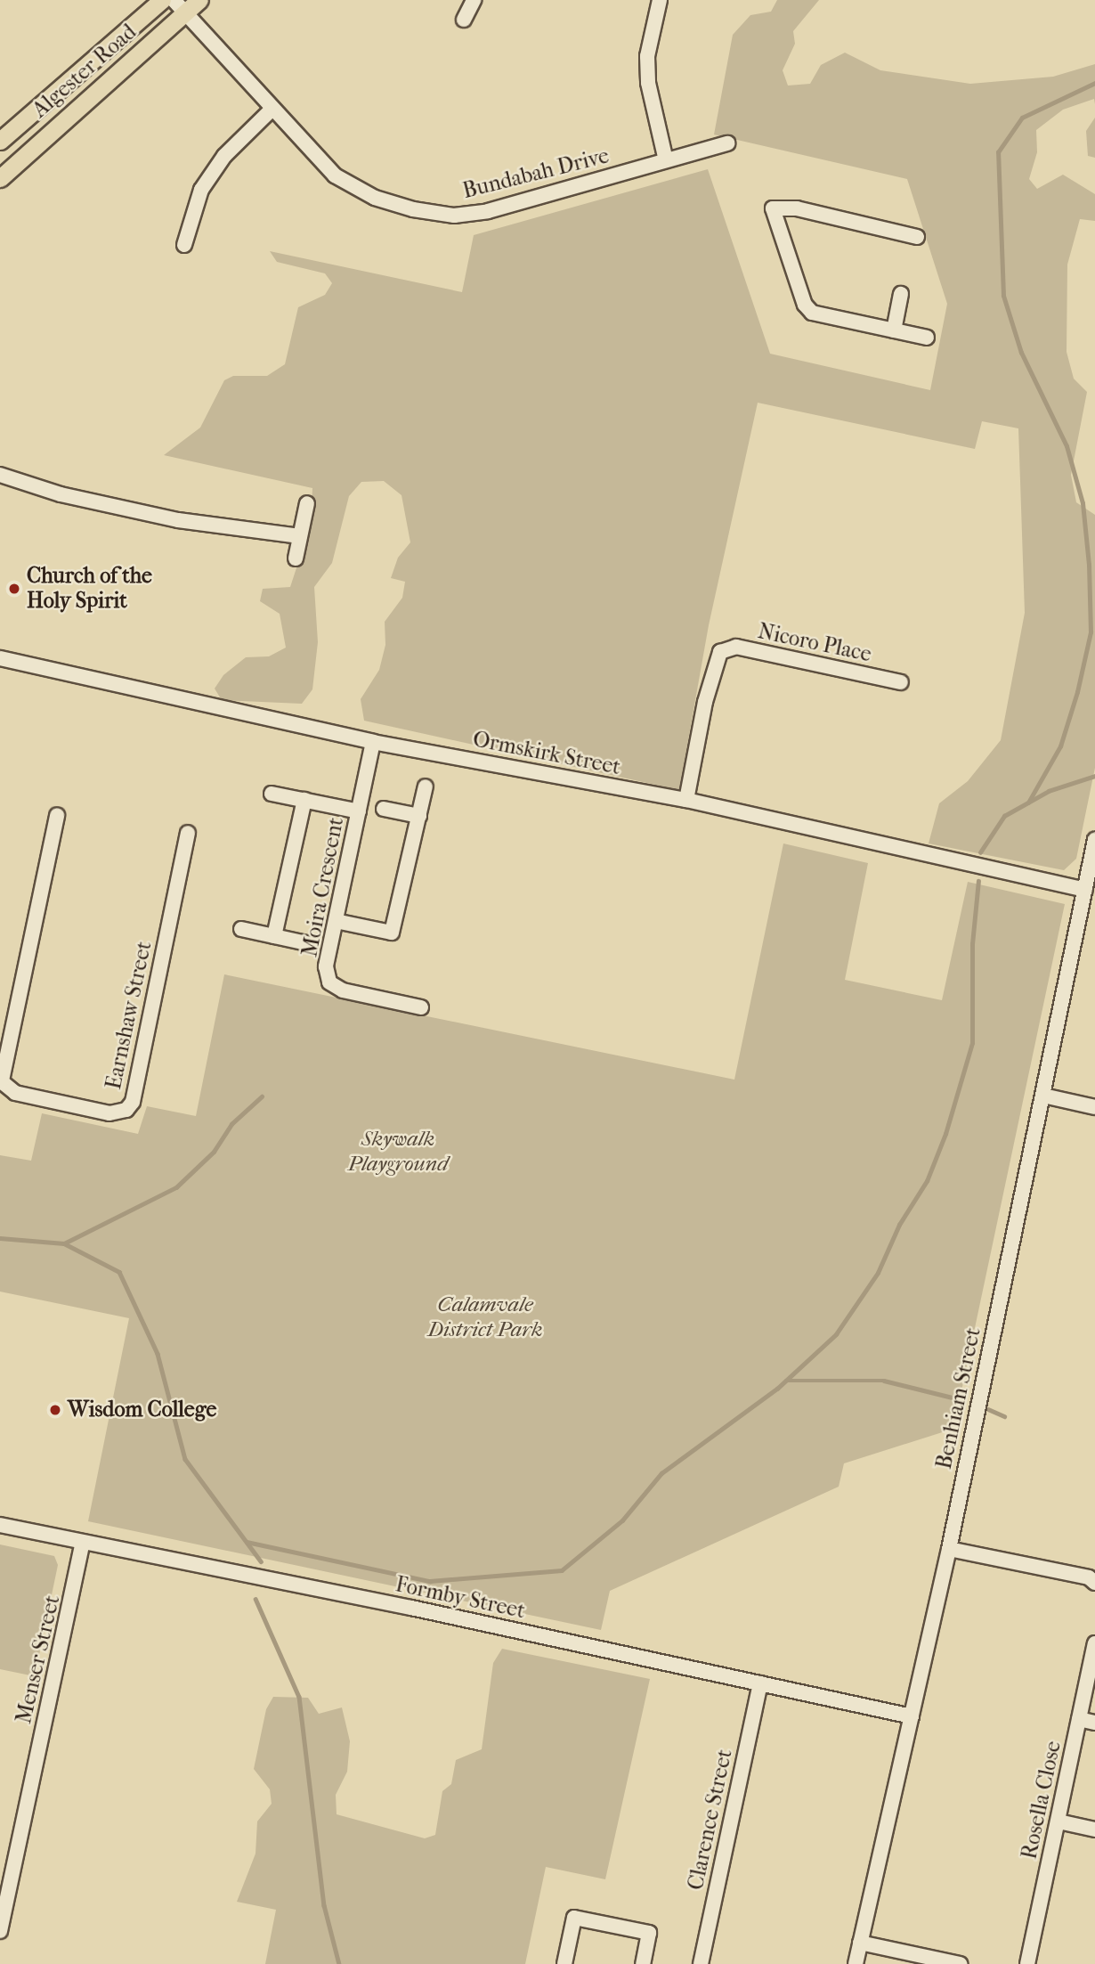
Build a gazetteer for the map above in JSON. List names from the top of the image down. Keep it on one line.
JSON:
{"streets":{"main road":["Algester Road"],"street":["Bundabah Drive","Nicoro Place","Ormskirk Street","Moira Crescent","Earnshaw Street","Benhiam Street","Formby Street","Menser Street","Rosella Close","Clarence Street"]},"crossings":[["Algester Road","Bundabah Drive"],["Nicoro Place","Ormskirk Street"],["Ormskirk Street","Moira Crescent"],["Ormskirk Street","Benhiam Street"],["Benhiam Street","Formby Street"],["Formby Street","Menser Street"],["Formby Street","Clarence Street"]],"parks":["Skywalk Playground","Calamvale District Park"],"places":["Church of the Holy Spirit","Wisdom College"]}
